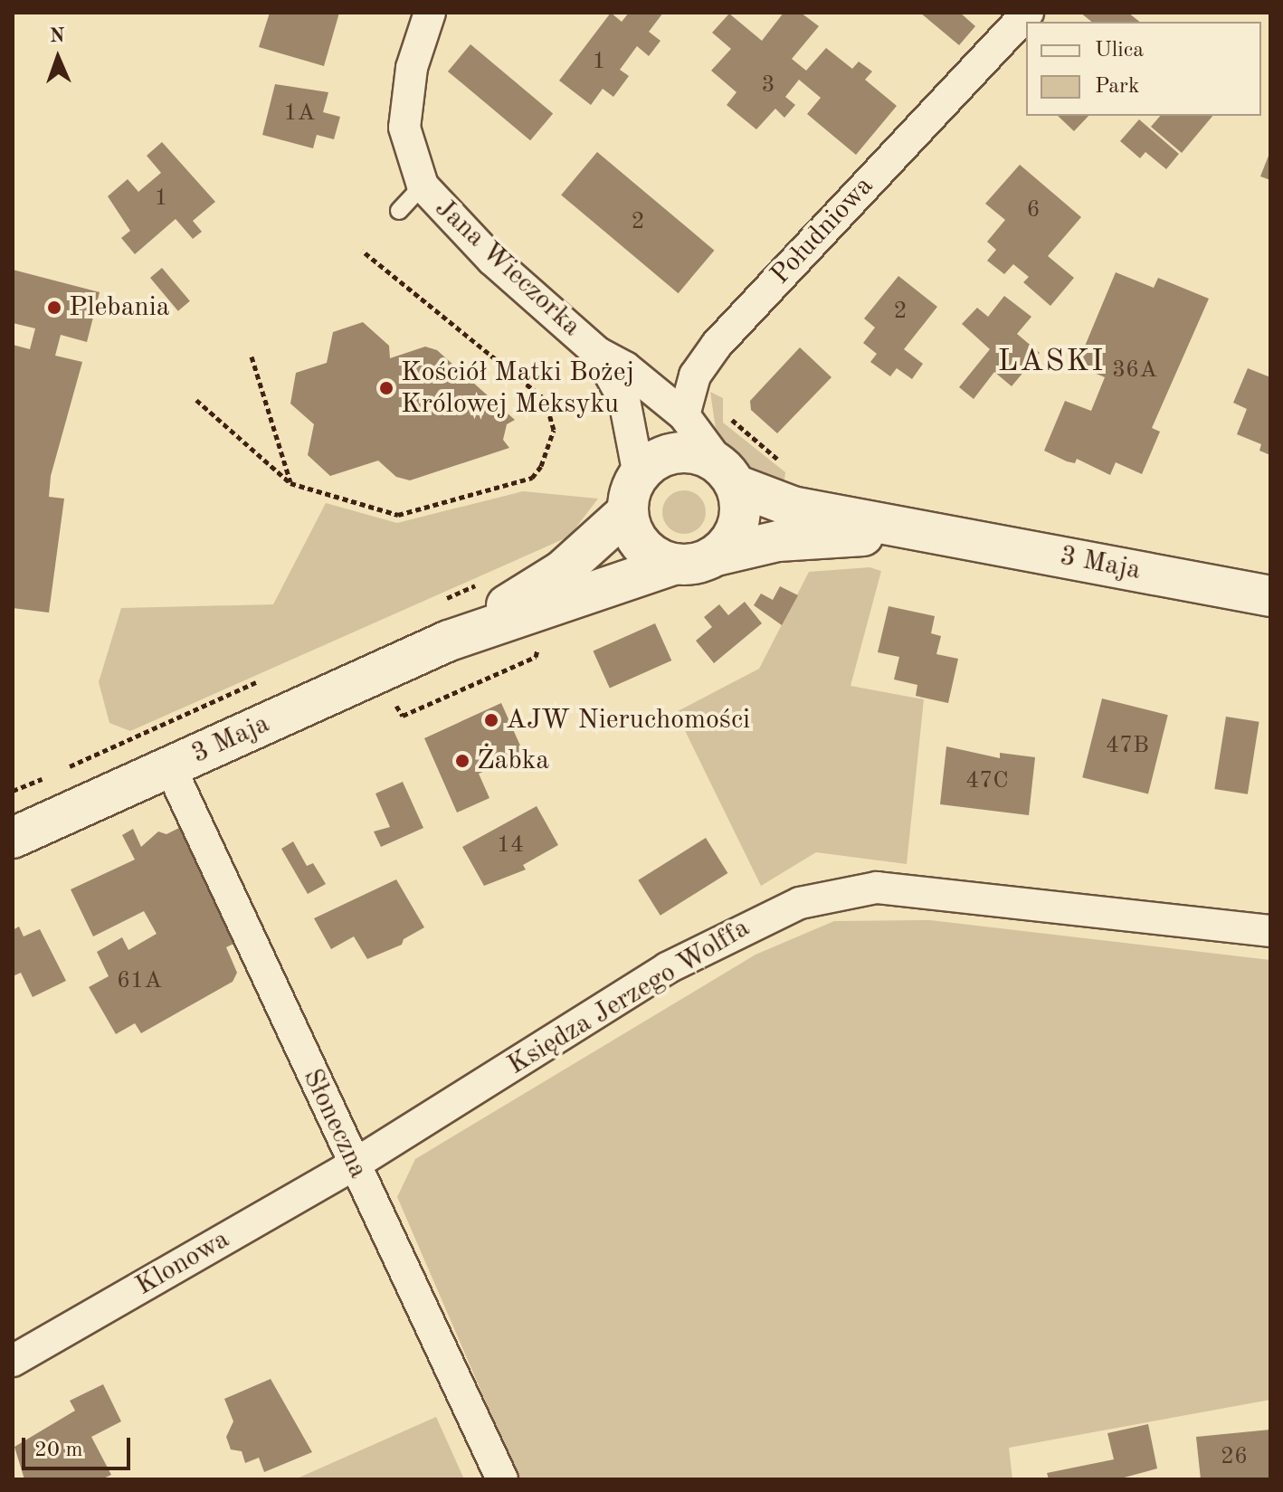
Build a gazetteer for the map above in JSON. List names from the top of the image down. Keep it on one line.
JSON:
{"streets":{"street":["Południowa","Jana Wieczorka","3 Maja","Księdza Jerzego Wolffa","Słoneczna","Klonowa"]},"crossings":[["Południowa","Jana Wieczorka"],["Jana Wieczorka","3 Maja"],["3 Maja","Słoneczna"],["Księdza Jerzego Wolffa","Słoneczna"],["Księdza Jerzego Wolffa","Klonowa"],["Słoneczna","Klonowa"]],"districts":["LASKI"],"places":["Plebania","Kościół Matki Bożej Królowej Meksyku","AJW Nieruchomości","Żabka"],"house_numbers":["1","3","1A","1","6","2","2","36A","47B","47C","14","61A","26"],"legend":["Ulica","Park"],"scale_bar":"20 m","north":"top"}
